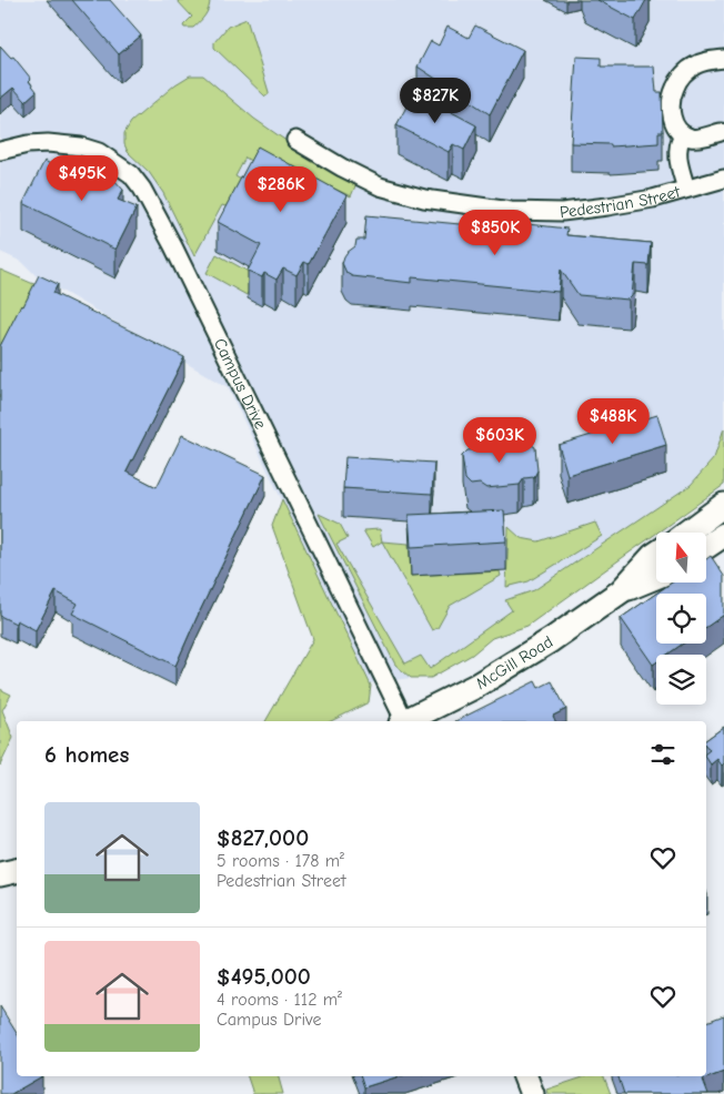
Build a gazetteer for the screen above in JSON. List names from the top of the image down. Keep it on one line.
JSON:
{"streets":{"main road":["McGill Road"],"street":["Pedestrian Street","Campus Drive"]},"north":"top","page":{"price":["$827K","$495K","$286K","$850K","$488K","$603K"],"heading":"6 homes","list":[{"name":"$827,000","note":"5 rooms · 178 m² · Pedestrian Street"},{"name":"$495,000","note":"4 rooms · 112 m² · Campus Drive"}]}}
